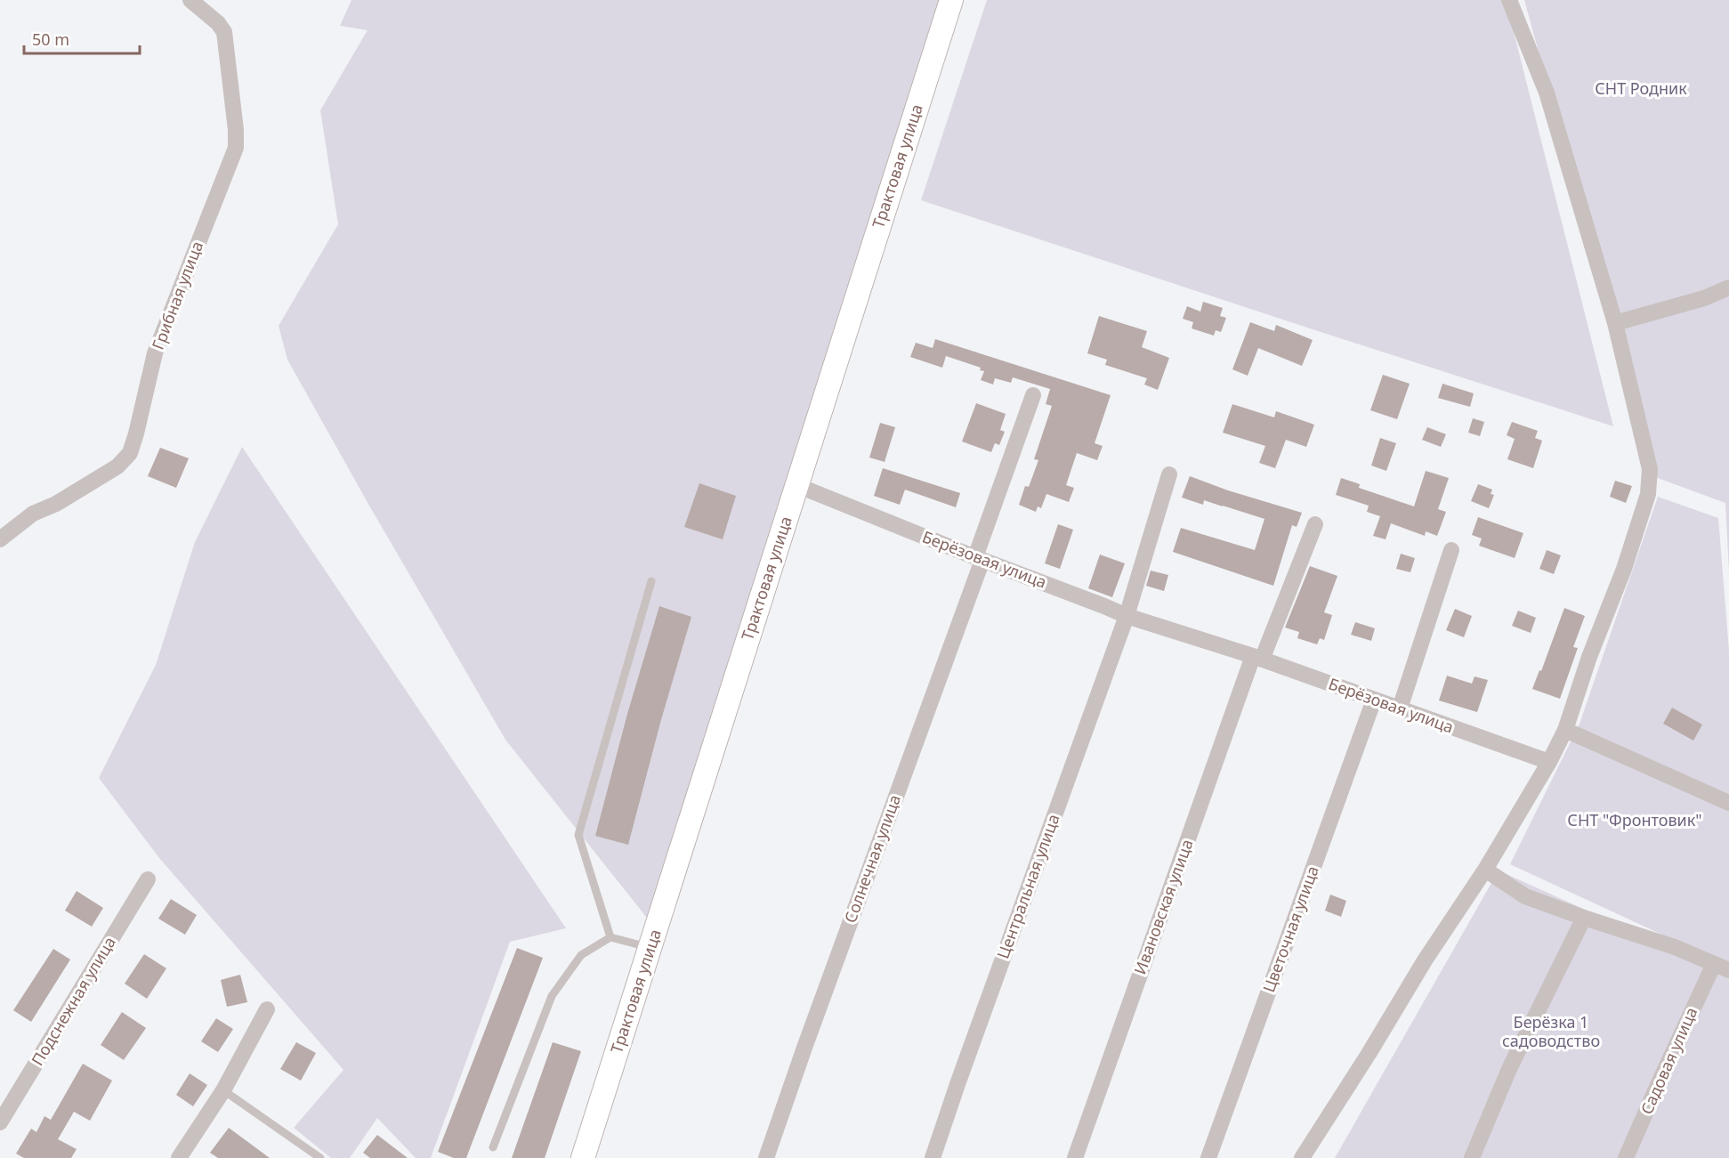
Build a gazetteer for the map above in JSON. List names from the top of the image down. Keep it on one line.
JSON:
{"streets":{"street":["Трактовая улица","Грибная улица","Берёзовая улица","Солнечная улица","Центральная улица","Ивановская улица","Цветочная улица","Подснежная улица","Садовая улица"]},"crossings":[["Трактовая улица","Берёзовая улица"],["Берёзовая улица","Солнечная улица"],["Берёзовая улица","Центральная улица"],["Берёзовая улица","Ивановская улица"],["Берёзовая улица","Цветочная улица"]],"parks":["СНТ Родник","СНТ \"Фронтовик\"","Берёзка 1 садоводство"],"scale_bar":"50 m"}
